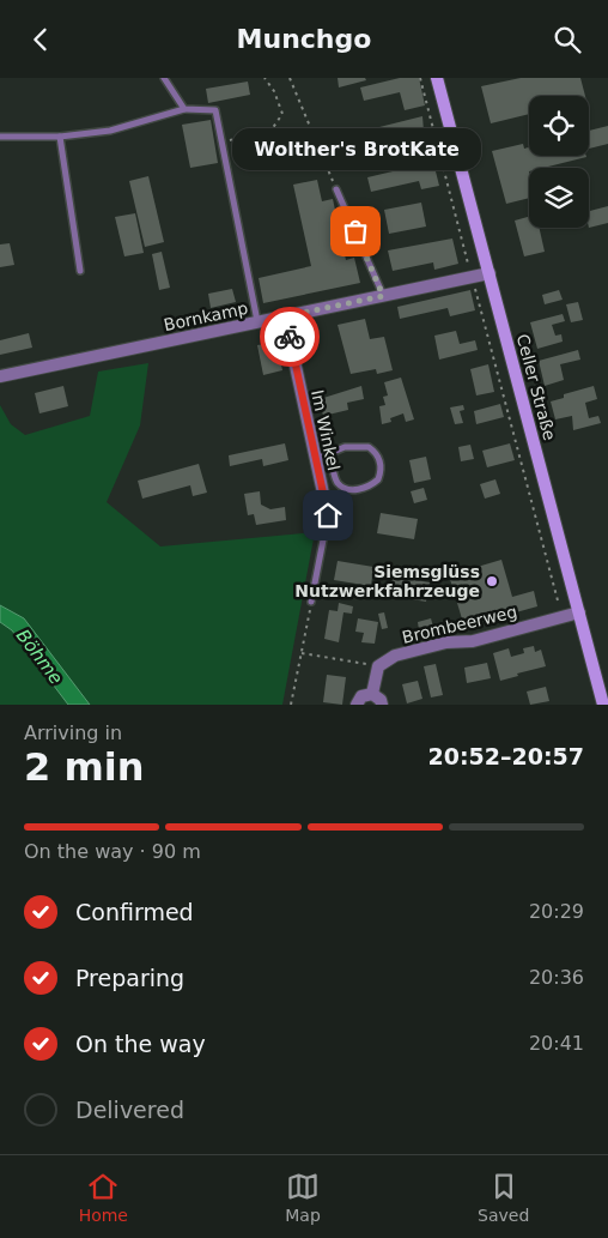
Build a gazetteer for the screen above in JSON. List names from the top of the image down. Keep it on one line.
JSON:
{"streets":{"main road":["Celler Straße"],"street":["Bornkamp","Im Winkel","Brombeerweg"]},"crossings":[["Bornkamp","Celler Straße"],["Bornkamp","Im Winkel"],["Celler Straße","Brombeerweg"]],"water":["Böhme"],"places":["Wolther's BrotKate","Siemsglüss Nutzwerkfahrzeuge"],"page":{"header":"Munchgo","bubble":"Wolther's BrotKate","heading":["2 min","Arriving in","20:52–20:57"],"bar":"On the way · 90 m","list":[["Confirmed","20:29"],["Preparing","20:36"],["On the way","20:41"],"Delivered"],"tabs":["Home","Map","Saved"]}}
